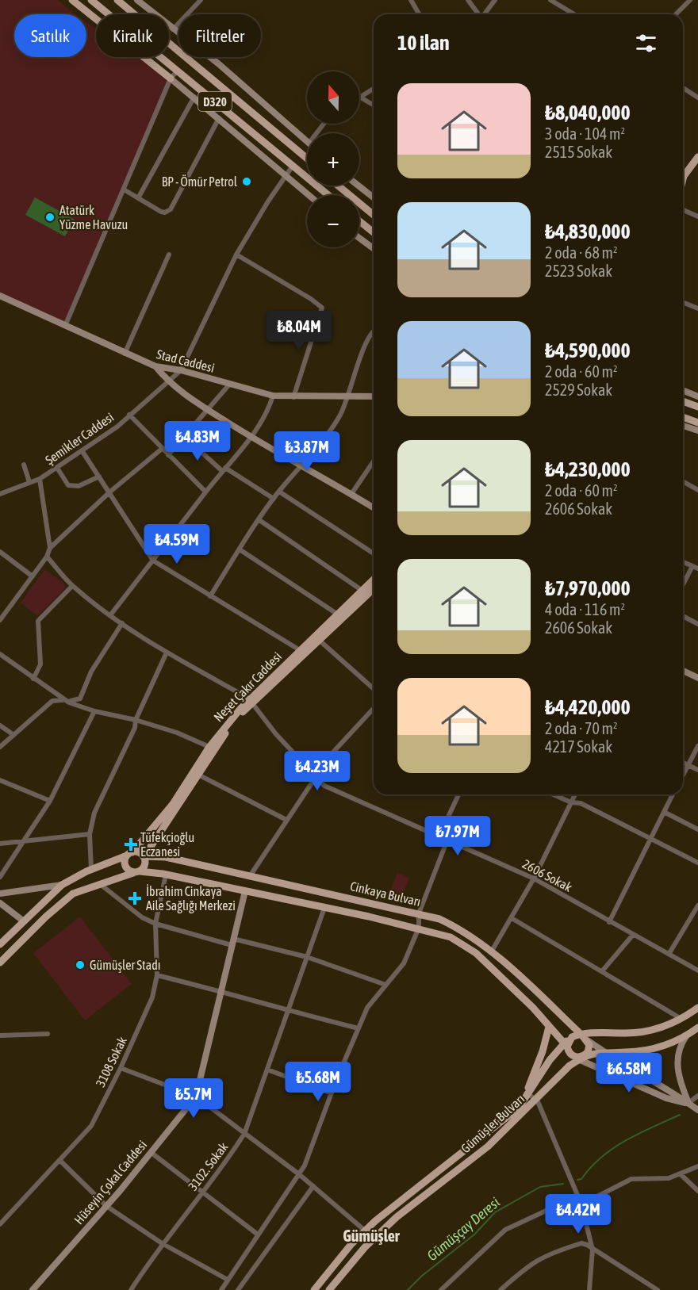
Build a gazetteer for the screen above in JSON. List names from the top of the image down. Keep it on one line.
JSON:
{"streets":{"main road":["D320","Neşet Çakır Caddesi","Cinkaya Bulvarı","Gümüşler Bulvarı"],"street":["Stad Caddesi","Şemikler Caddesi","2606 Sokak","3108 Sokak","3102. Sokak","Hüseyin Çokal Caddesi"]},"crossings":[["D320","Şemikler Caddesi"],["Stad Caddesi","Şemikler Caddesi"],["Neşet Çakır Caddesi","2606 Sokak"],["Neşet Çakır Caddesi","Cinkaya Bulvarı"],["Cinkaya Bulvarı","3108 Sokak"],["Cinkaya Bulvarı","Gümüşler Bulvarı"],["Cinkaya Bulvarı","3102. Sokak"],["Cinkaya Bulvarı","Hüseyin Çokal Caddesi"]],"districts":["Gümüşler"],"water":["Gümüşçay Deresi"],"places":{"other":["BP - Ömür Petrol","Atatürk Yüzme Havuzu","Gümüşler Stadı"],"health":["Tüfekçioğlu Eczanesi","İbrahim Cinkaya Aile Sağlığı Merkezi"]},"north":"top","page":{"chip":["Satılık","Kiralık","Filtreler"],"heading":"10 ilan","map_buttons":["+","−"],"list":[{"name":"₺8,040,000","note":"3 oda · 104 m² · 2515 Sokak"},{"name":"₺4,830,000","note":"2 oda · 68 m² · 2523 Sokak"},{"name":"₺4,590,000","note":"2 oda · 60 m² · 2529 Sokak"},{"name":"₺4,230,000","note":"2 oda · 60 m² · 2606 Sokak"},{"name":"₺7,970,000","note":"4 oda · 116 m² · 2606 Sokak"},{"name":"₺4,420,000","note":"2 oda · 70 m² · 4217 Sokak"}],"price":["₺8.04M","₺4.83M","₺3.87M","₺4.59M","₺4.23M","₺7.97M","₺6.58M","₺5.68M","₺5.7M","₺4.42M"]}}
